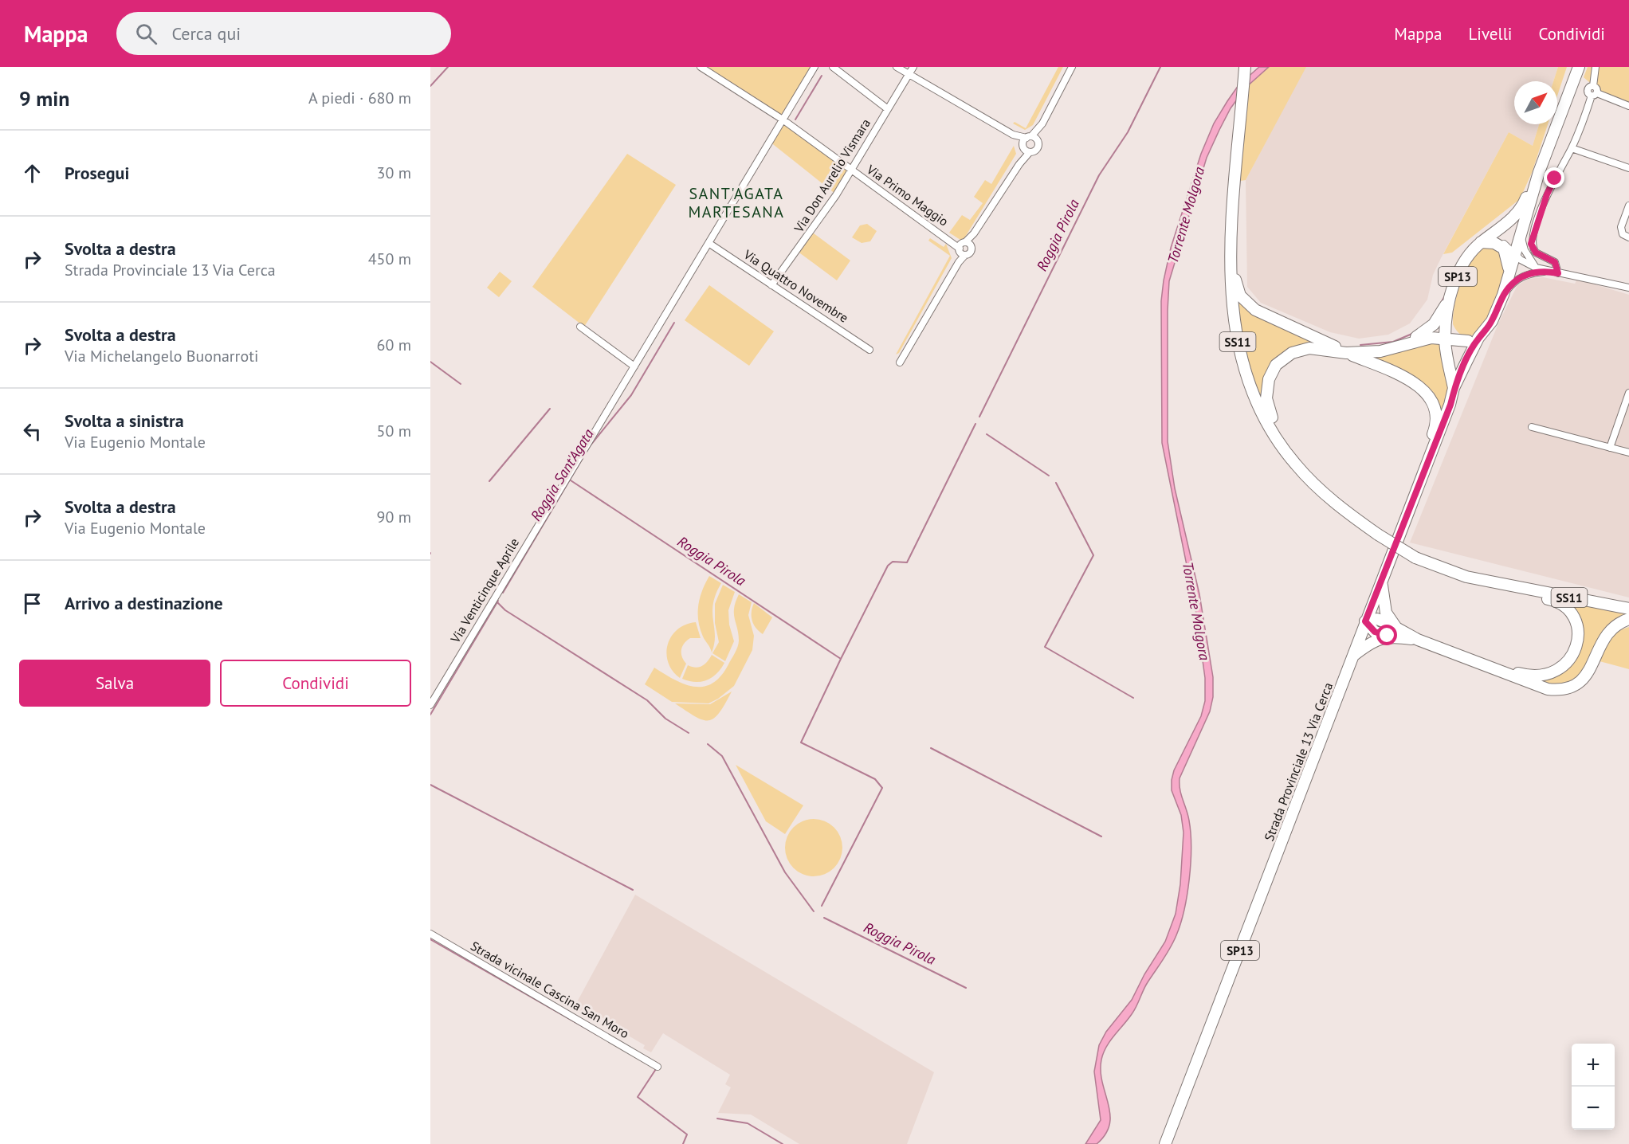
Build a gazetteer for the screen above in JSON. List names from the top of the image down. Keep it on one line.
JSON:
{"streets":{"main road":["SP13","SS11","Strada Provinciale 13 Via Cerca"],"street":["Via Don Aurelio Vismara","Via Primo Maggio","Via Quattro Novembre","Via Venticinque Aprile","Strada vicinale Cascina San Moro"]},"crossings":[["Via Don Aurelio Vismara","Via Primo Maggio"],["Via Don Aurelio Vismara","Via Quattro Novembre"],["Via Primo Maggio","Via Venticinque Aprile"],["SP13","Strada Provinciale 13 Via Cerca"],["Via Quattro Novembre","Via Venticinque Aprile"]],"districts":["SANT'AGATA MARTESANA"],"water":["Torrente Molgora","Roggia Pirola","Roggia Sant'Agata"],"north":"top right","page":{"header":"Mappa","search":"Cerca qui","nav":["Mappa","Livelli","Condividi"],"heading":["9 min","A piedi · 680 m"],"list":[["Prosegui","30 m"],["Svolta a destra","Strada Provinciale 13 Via Cerca","450 m"],["Svolta a destra","Via Michelangelo Buonarroti","60 m"],["Svolta a sinistra","Via Eugenio Montale","50 m"],["Svolta a destra","Via Eugenio Montale","90 m"],"Arrivo a destinazione"],"buttons":["Salva","Condividi"],"map_buttons":["+","−"]}}
